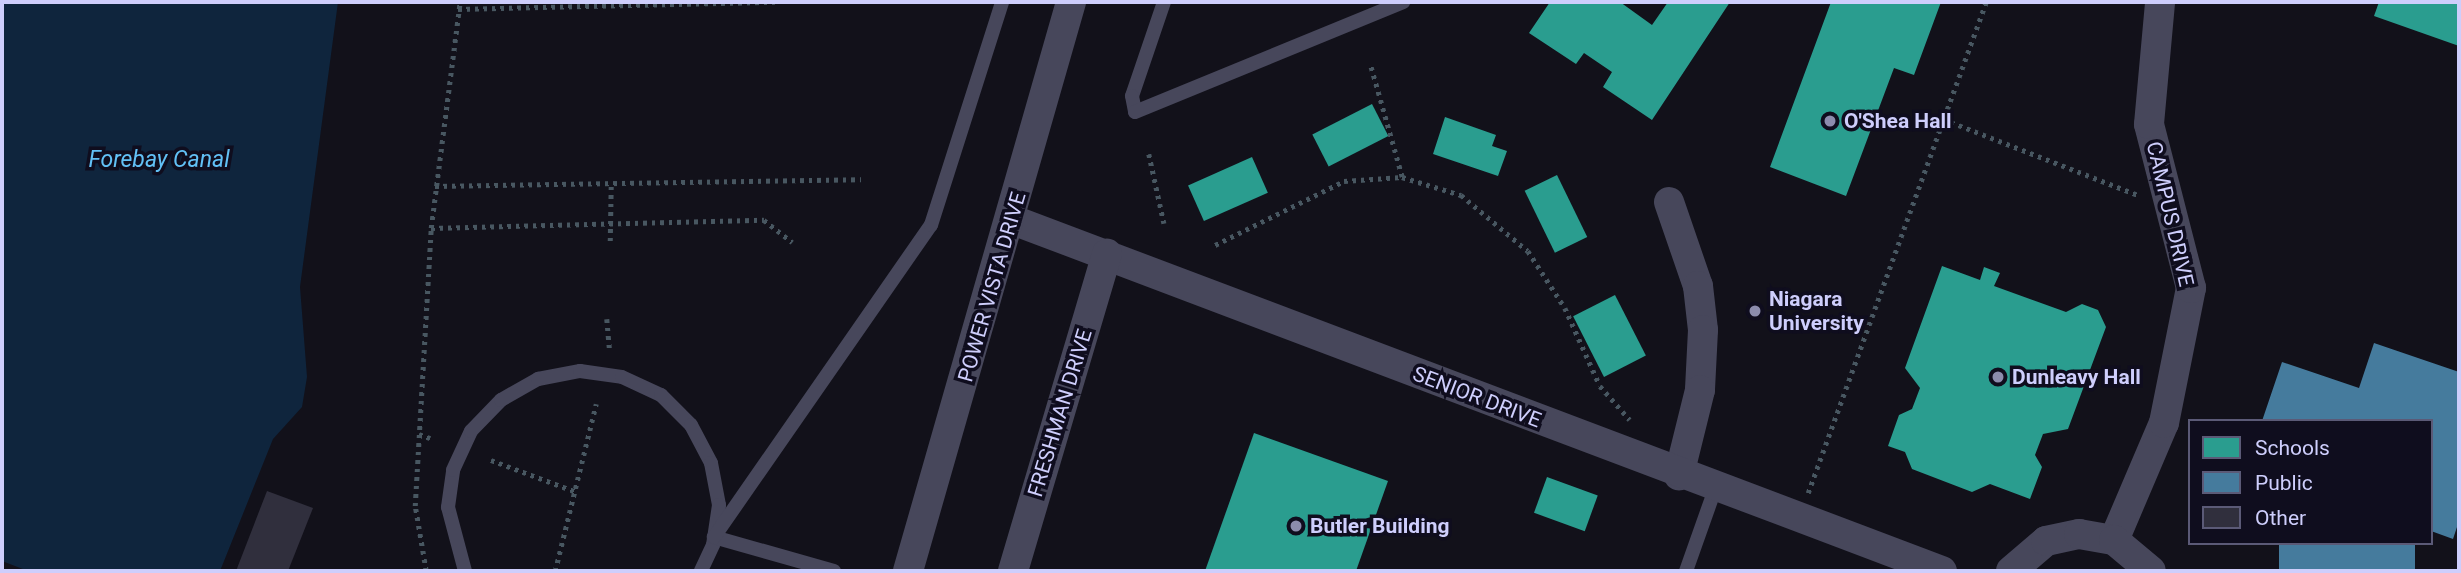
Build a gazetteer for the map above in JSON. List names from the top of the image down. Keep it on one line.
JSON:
{"streets":{"street":["CAMPUS DRIVE","POWER VISTA DRIVE","SENIOR DRIVE","FRESHMAN DRIVE"]},"crossings":[["POWER VISTA DRIVE","SENIOR DRIVE"],["SENIOR DRIVE","FRESHMAN DRIVE"]],"water":["Forebay Canal"],"places":["O'Shea Hall","Niagara University","Dunleavy Hall","Butler Building"],"legend":["Schools","Public","Other"]}
